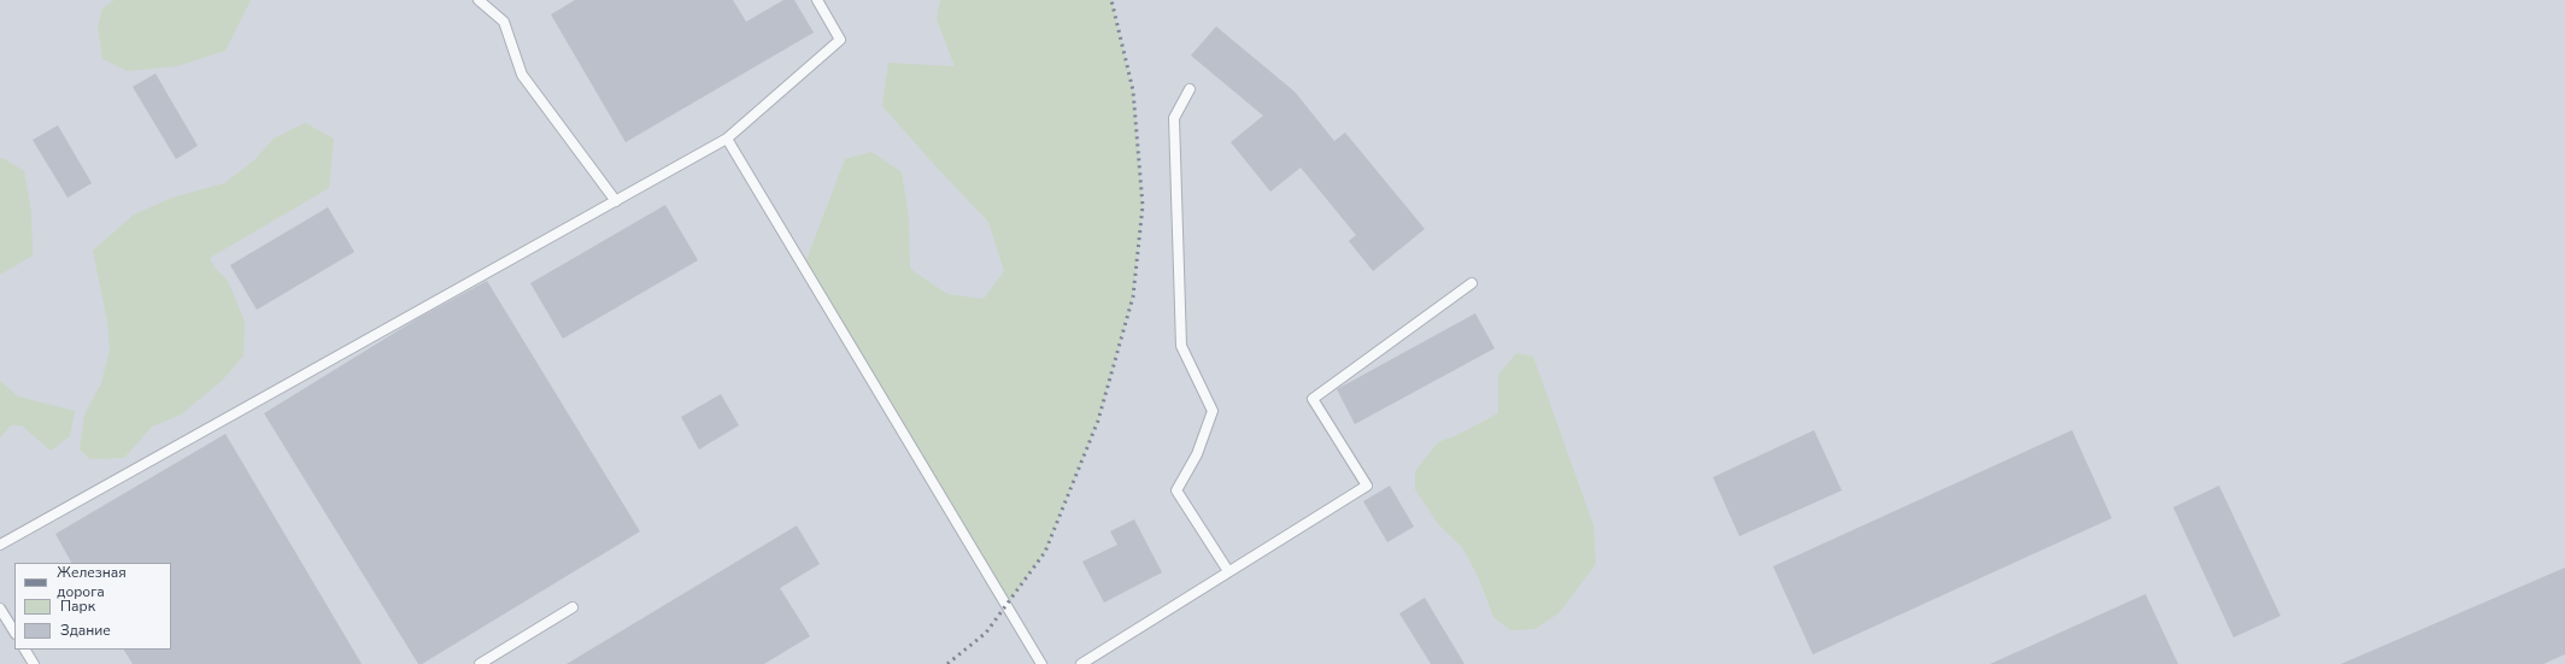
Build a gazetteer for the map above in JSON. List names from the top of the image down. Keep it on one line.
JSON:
{"legend":["Железная дорога","Парк","Здание"]}
